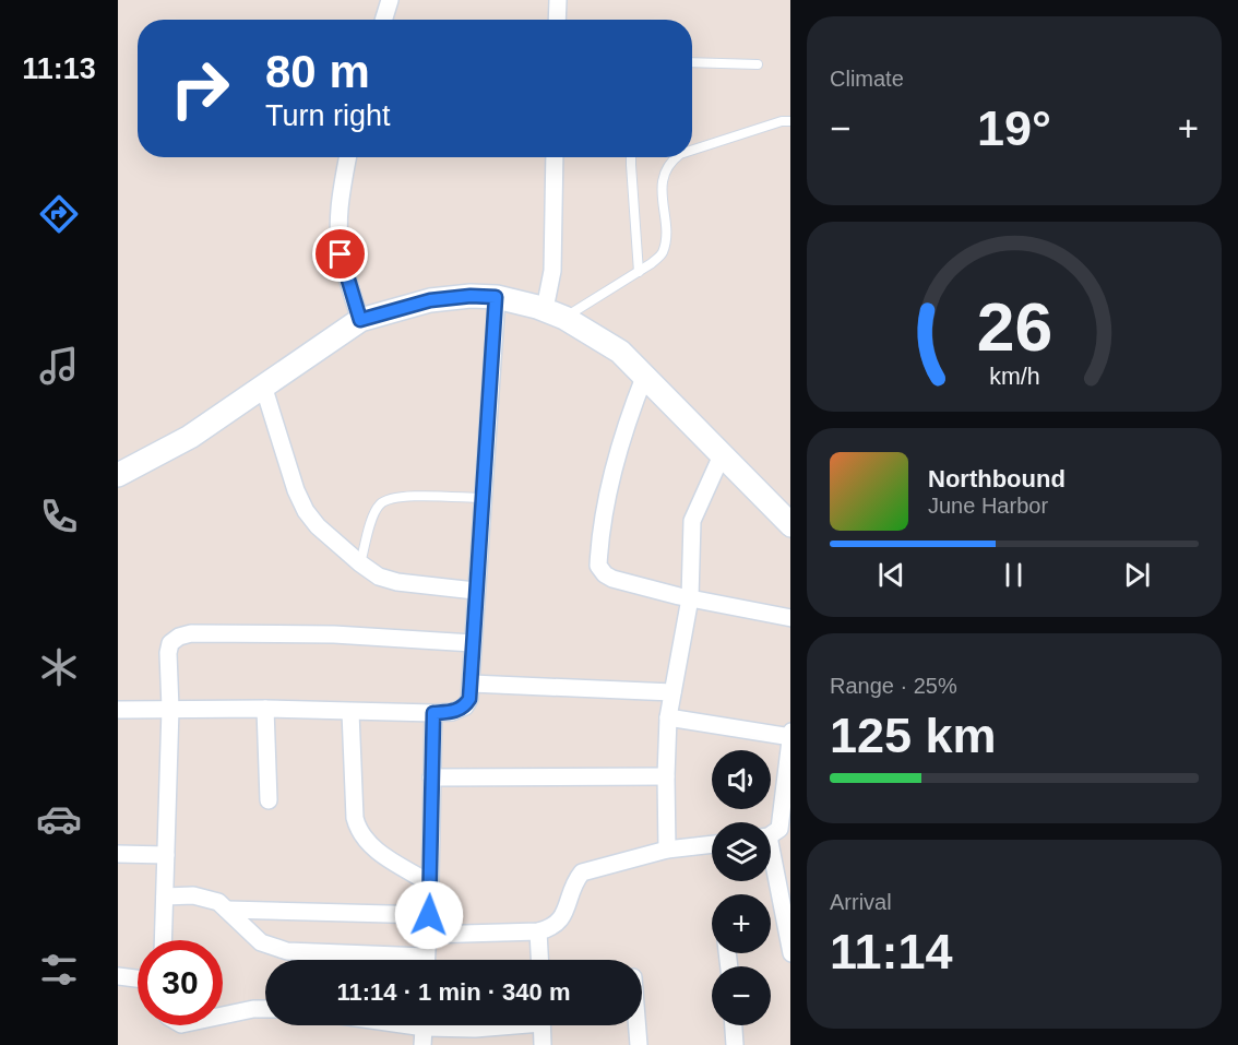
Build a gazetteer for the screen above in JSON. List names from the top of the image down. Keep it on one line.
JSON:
{"page":{"tabs":"11:13","tile":["Climate",["Range · 25%","125 km"],["Arrival","11:14"]],"turn":["80 m","Turn right"],"heat":["−","19°","+"],"song":["Northbound","June Harbor"],"map_buttons":["+","−"],"limit":"30","trip":"11:14 · 1 min · 340 m","gauge":["26","km/h"]}}
